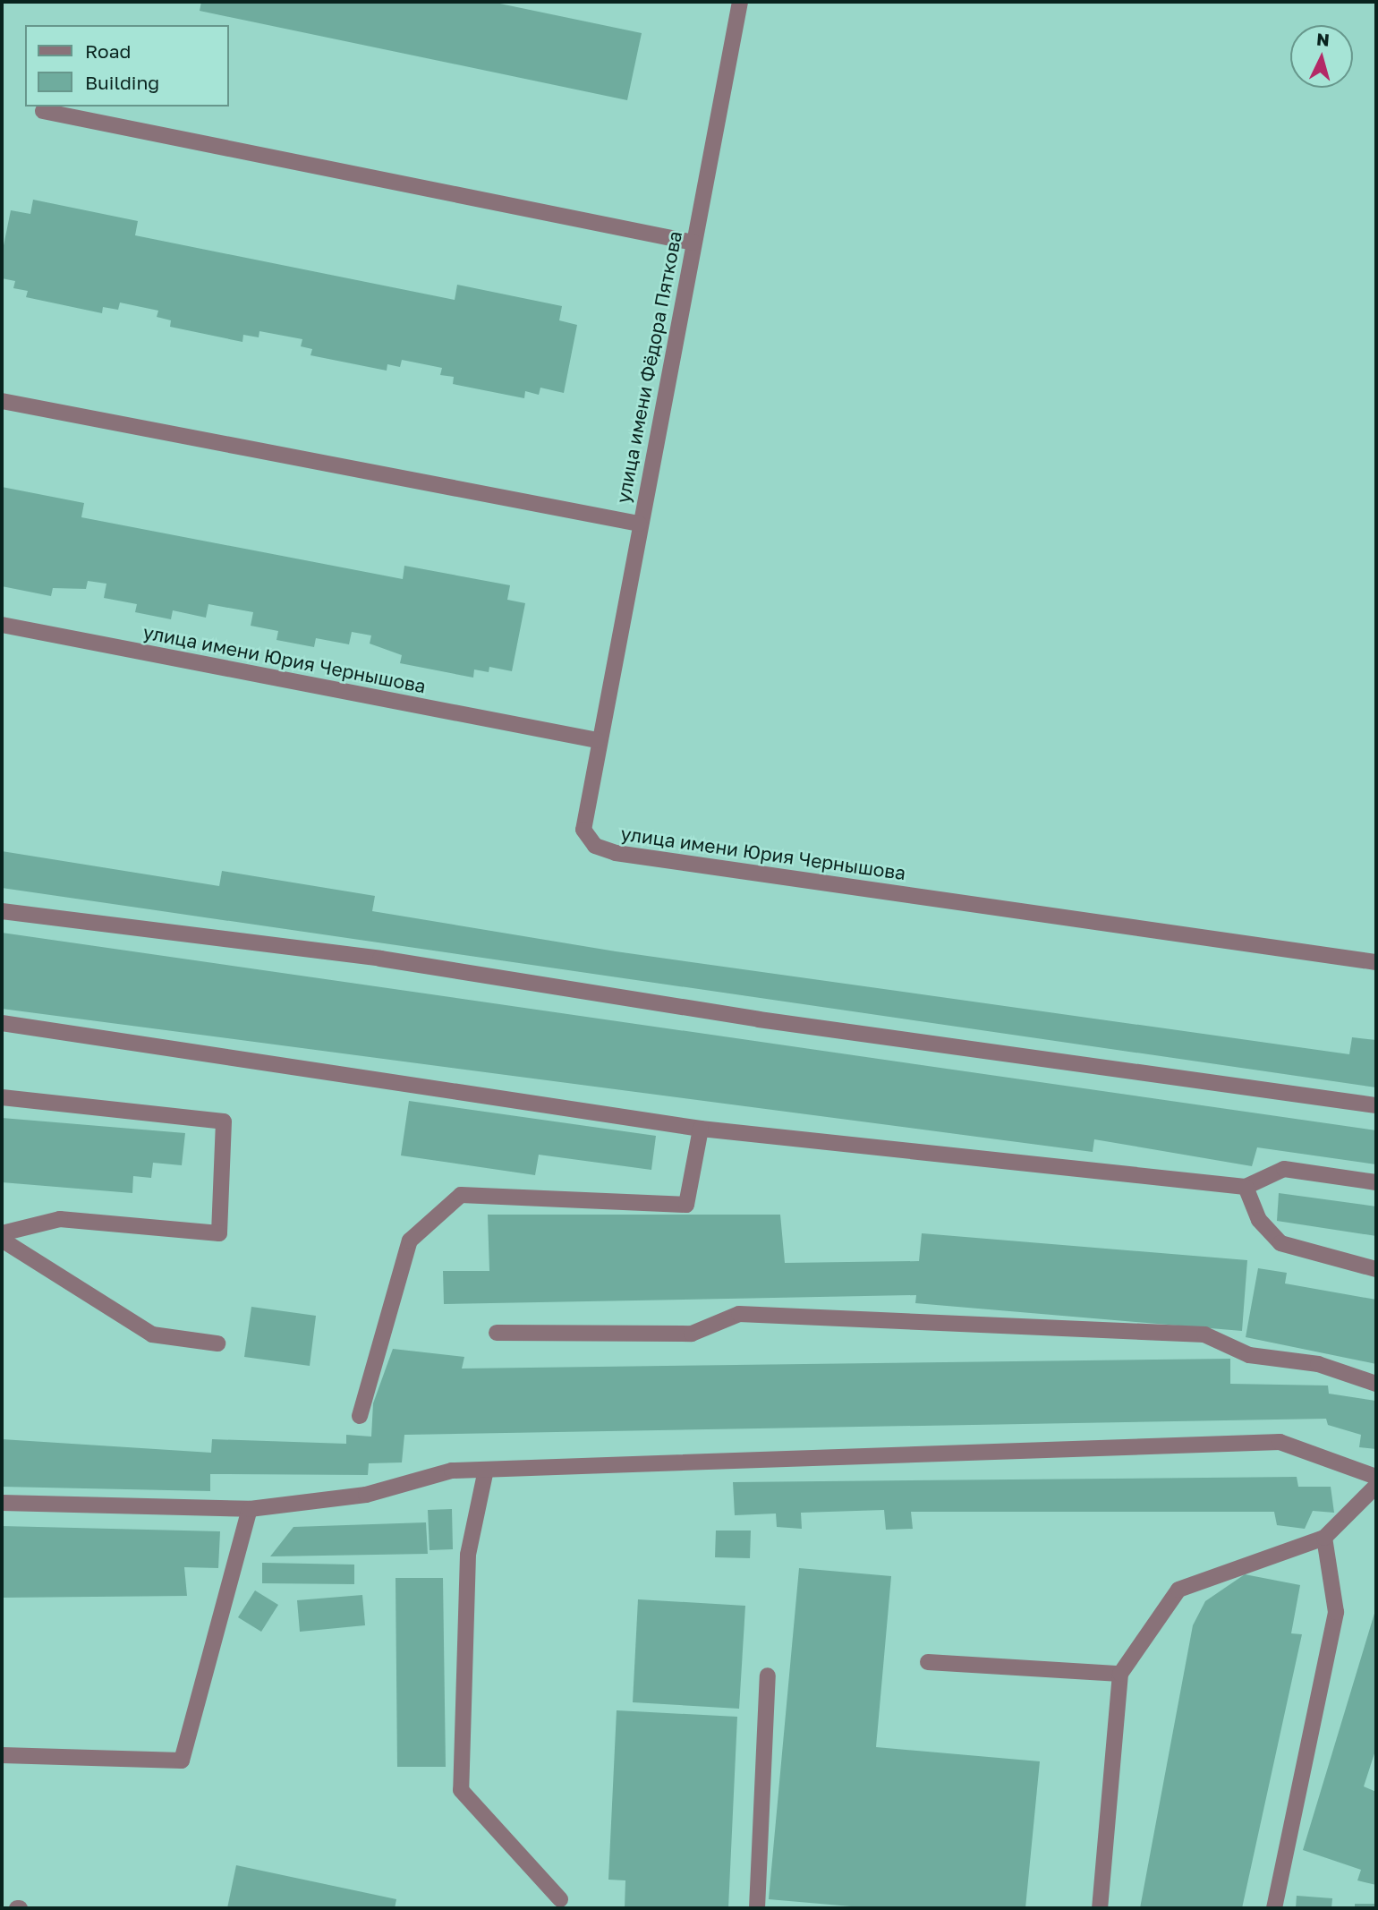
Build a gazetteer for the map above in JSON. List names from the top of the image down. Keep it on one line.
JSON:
{"streets":{"street":["улица имени Фёдора Пяткова","улица имени Юрия Чернышова"]},"crossings":[["улица имени Фёдора Пяткова","улица имени Юрия Чернышова"]],"legend":["Road","Building"],"north":"top"}
